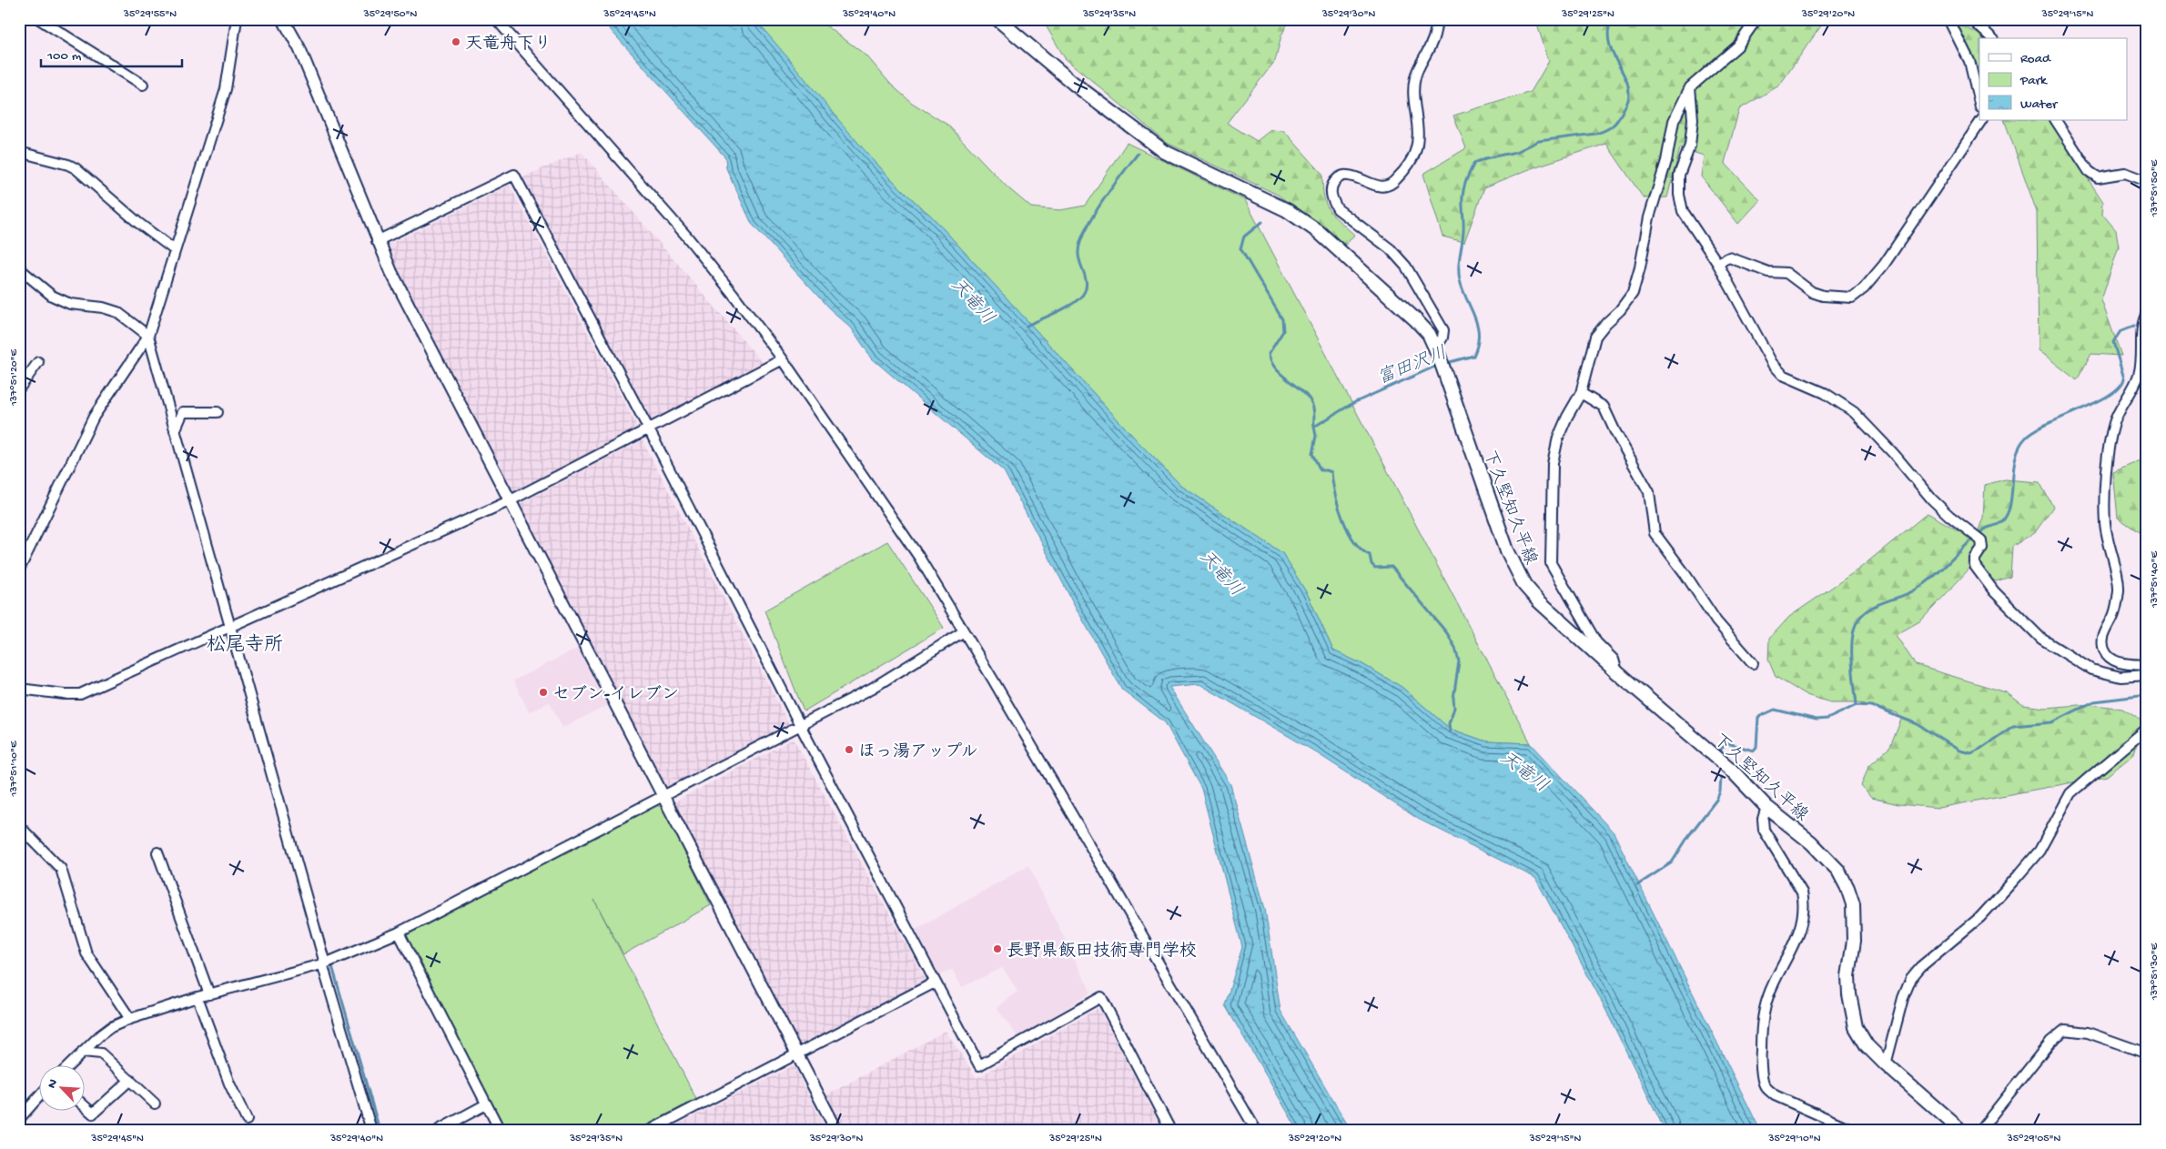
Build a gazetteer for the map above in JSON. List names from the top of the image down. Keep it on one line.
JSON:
{"streets":{"main road":["下久堅知久平線"]},"districts":["松尾寺所"],"water":["天竜川","富田沢川"],"places":["天竜舟下り","セブン-イレブン","ほっ湯アップル","長野県飯田技術専門学校"],"legend":["Road","Park","Water"],"scale_bar":"100 m","north":"top left","coordinates":["35°29'55\"N","35°29'50\"N","35°29'45\"N","35°29'40\"N","35°29'35\"N","35°29'30\"N","35°29'25\"N","35°29'20\"N","35°29'15\"N","137°51'50\"E","137°51'20\"E","137°51'40\"E","137°51'10\"E","137°51'30\"E","35°29'10\"N","35°29'05\"N"]}
